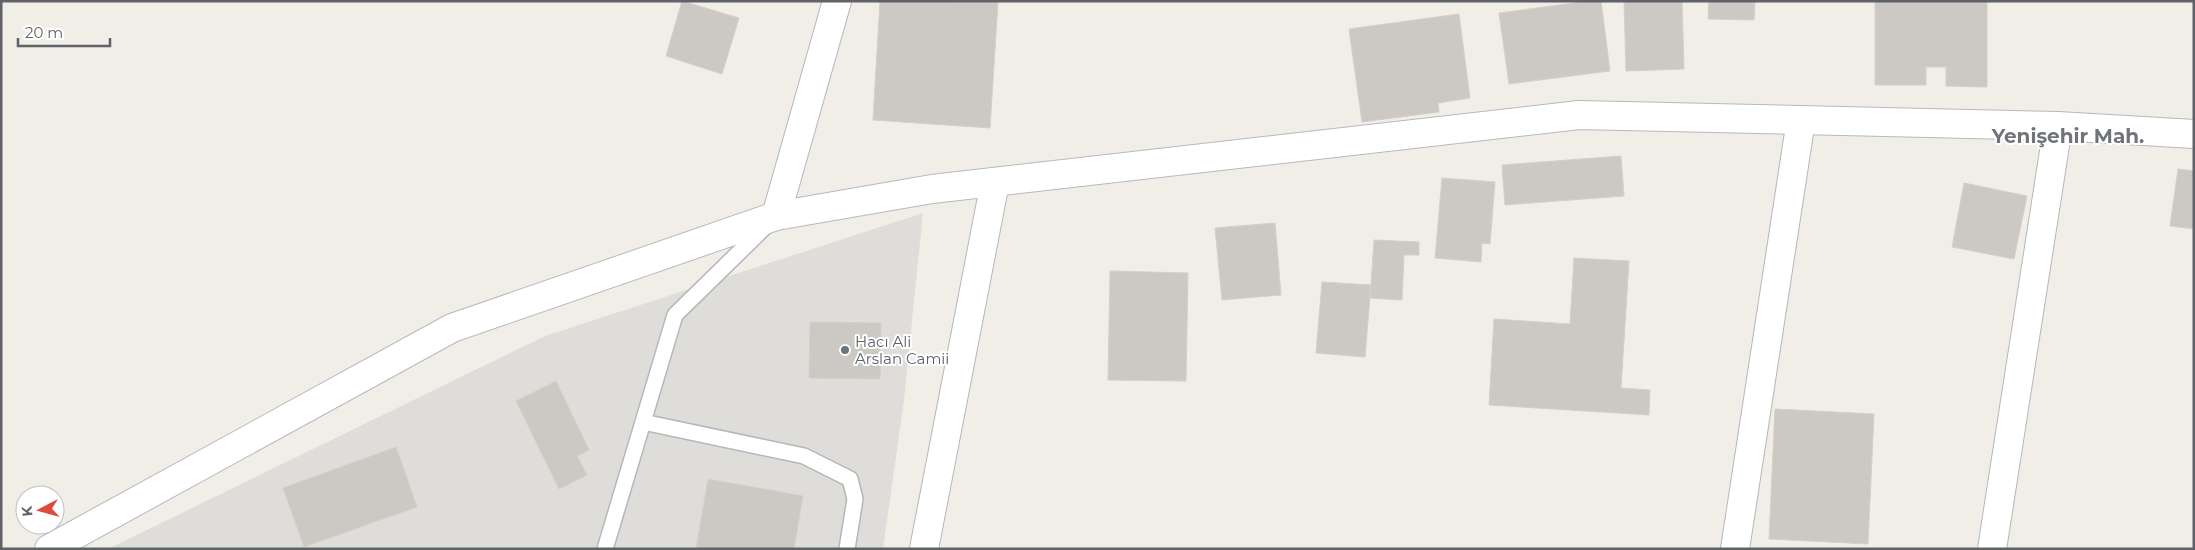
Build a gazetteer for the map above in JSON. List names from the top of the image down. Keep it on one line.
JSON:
{"districts":["Yenişehir Mah."],"places":["Hacı Ali Arslan Camii"],"scale_bar":"20 m","north":"left"}
